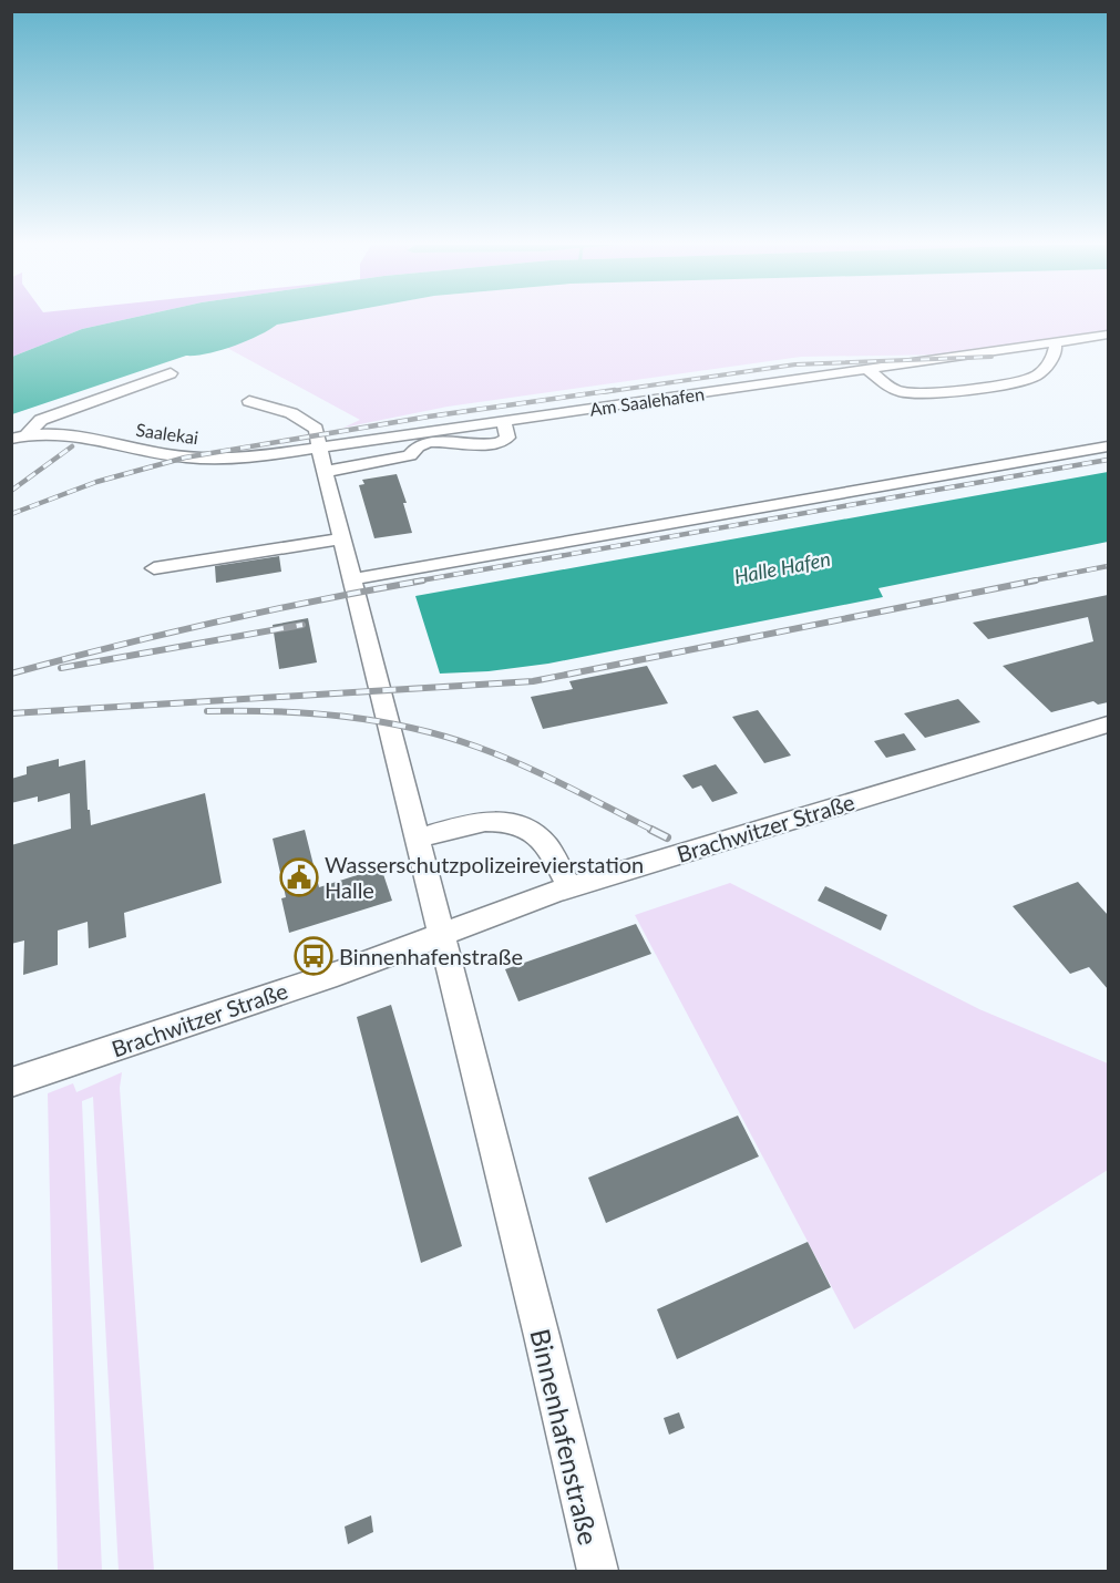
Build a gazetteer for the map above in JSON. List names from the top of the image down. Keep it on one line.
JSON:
{"streets":{"street":["Am Saalehafen","Saalekai","Brachwitzer Straße","Binnenhafenstraße"]},"crossings":[["Am Saalehafen","Saalekai"],["Brachwitzer Straße","Binnenhafenstraße"]],"water":["Halle Hafen"],"places":{"public building":["Wasserschutzpolizeirevierstation Halle"],"bus stop":["Binnenhafenstraße"]}}
